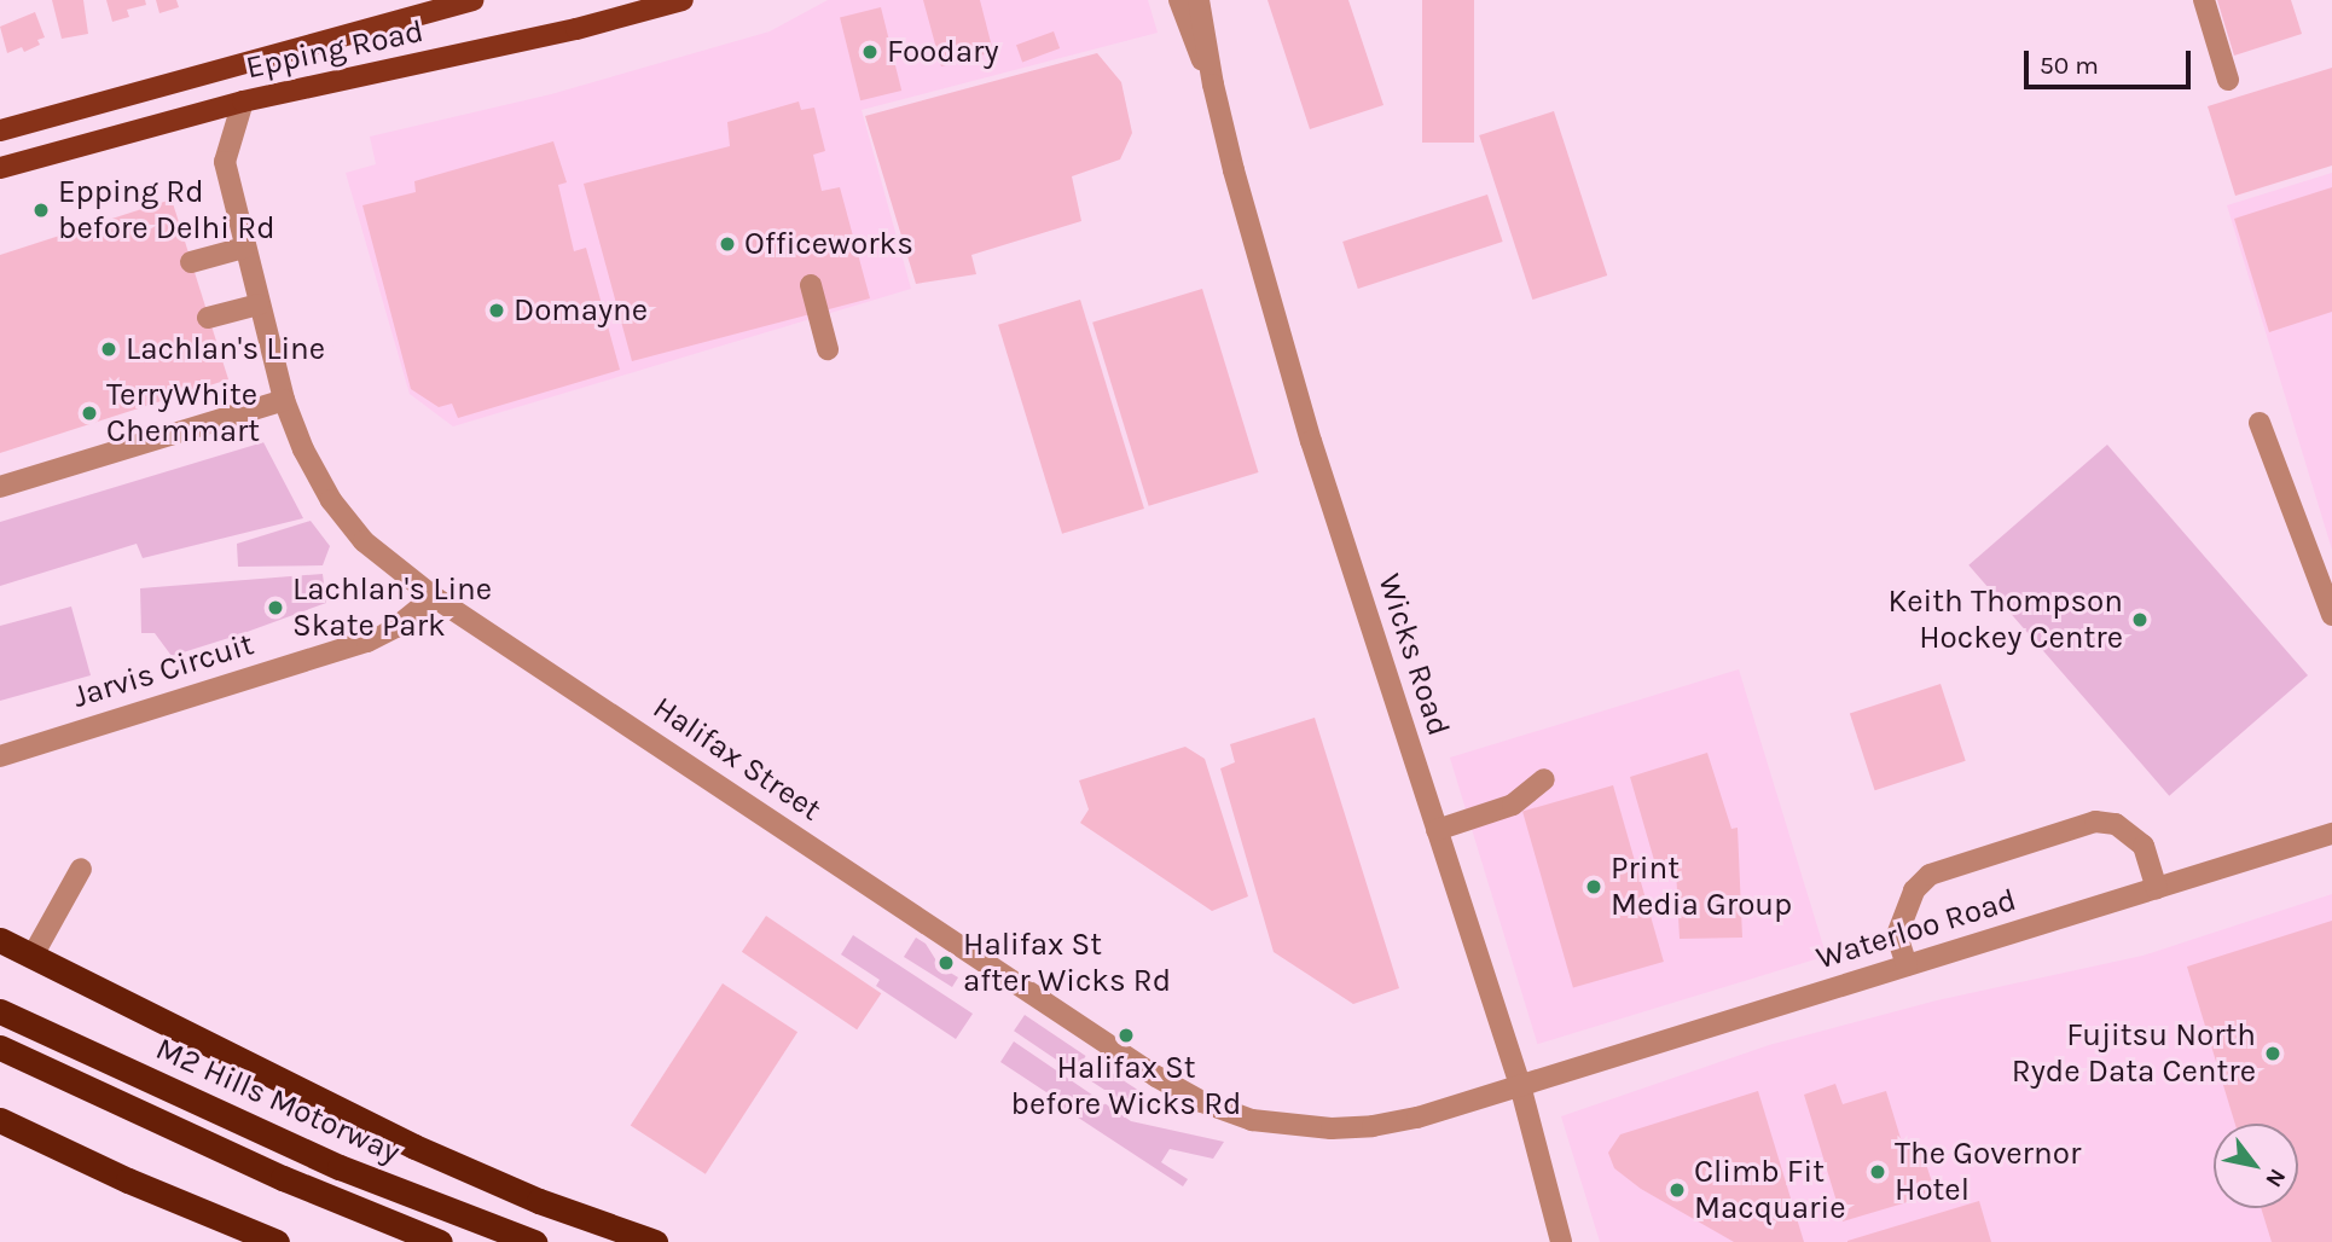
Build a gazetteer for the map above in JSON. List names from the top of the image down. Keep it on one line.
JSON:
{"streets":{"highway":["M2 Hills Motorway"],"main road":["Epping Road"],"street":["Wicks Road","Jarvis Circuit","Halifax Street","Waterloo Road"]},"crossings":[["Epping Road","Halifax Street"],["Wicks Road","Halifax Street"],["Wicks Road","Waterloo Road"],["Jarvis Circuit","Halifax Street"],["Halifax Street","Waterloo Road"]],"places":["Foodary","Epping Rd before Delhi Rd","Officeworks","Domayne","Lachlan's Line","TerryWhite Chemmart","Lachlan's Line Skate Park","Keith Thompson Hockey Centre","Print Media Group","Halifax St after Wicks Rd","Halifax St before Wicks Rd","Fujitsu North Ryde Data Centre","The Governor Hotel","Climb Fit Macquarie"],"scale_bar":"50 m","north":"bottom right"}
